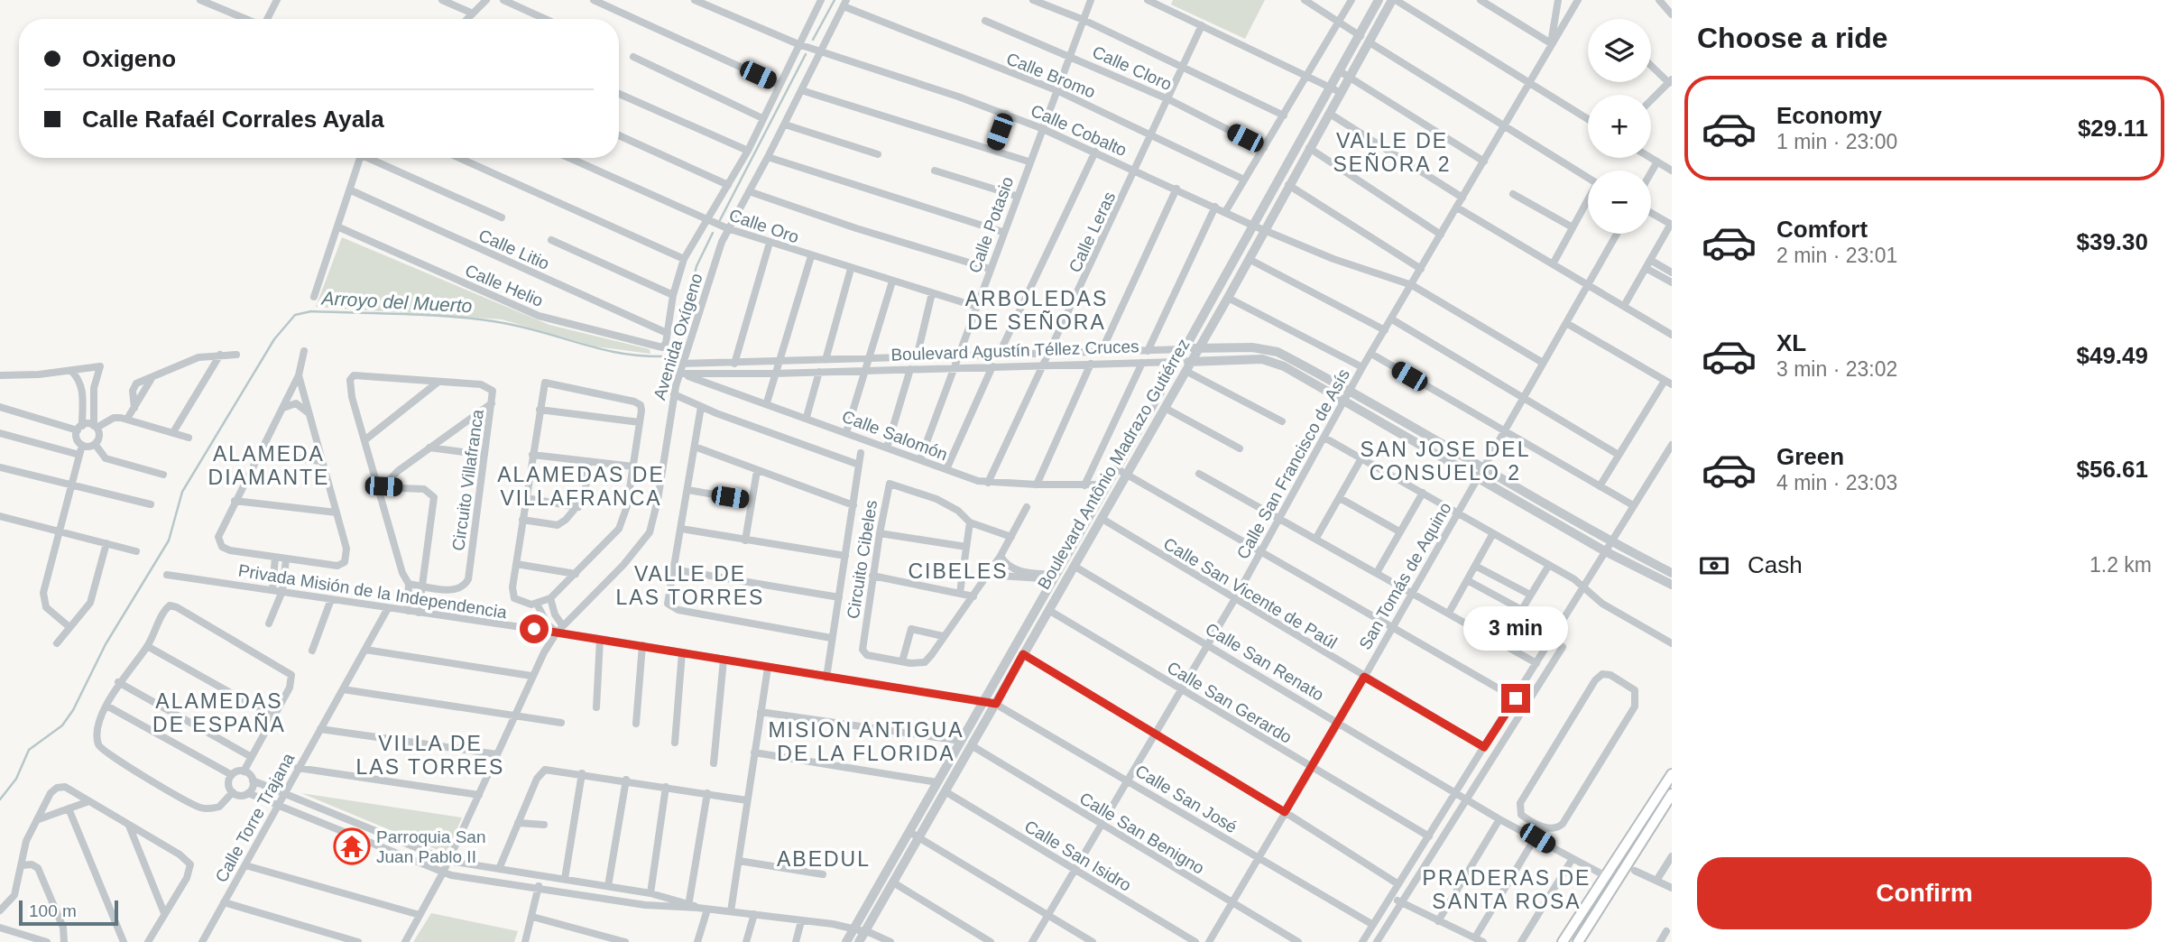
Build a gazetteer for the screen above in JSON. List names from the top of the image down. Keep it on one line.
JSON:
{"streets":{"street":["Calle Cloro","Calle Bromo","Calle Cobalto","Calle Potasio","Calle Oro","Calle Leras","Calle Litio","Calle Helio","Avenida Oxígeno","Boulevard Agustín Téllez Cruces","Calle Salomón","Boulevard Antônio Madrazo Gutiérrez","Calle San Francisco de Asís","Circuito Villafranca","Circuito Cibeles","San Tomás de Aquino","Privada Misión de la Independencia","Calle San Vicente de Paúl","Calle San Renato","Calle San Gerardo","Calle San José","Calle Torre Trajana","Calle San Benigno","Calle San Isidro"]},"crossings":[["Calle Cloro","Calle Potasio"],["Calle Cloro","Calle Leras"],["Calle Bromo","Calle Potasio"],["Calle Bromo","Calle Leras"],["Calle Bromo","Avenida Oxígeno"],["Calle Cobalto","Calle Potasio"],["Calle Cobalto","Calle Leras"],["Calle Cobalto","Avenida Oxígeno"],["Calle Cobalto","Boulevard Antônio Madrazo Gutiérrez"],["Calle Cobalto","Calle San Francisco de Asís"],["Calle Cobalto","San Tomás de Aquino"],["Calle Potasio","Calle Oro"],["Calle Potasio","Boulevard Agustín Téllez Cruces"],["Calle Potasio","Calle Salomón"],["Calle Oro","Avenida Oxígeno"],["Calle Leras","Boulevard Agustín Téllez Cruces"],["Calle Leras","Calle Salomón"],["Calle Litio","Avenida Oxígeno"],["Calle Helio","Avenida Oxígeno"],["Avenida Oxígeno","Boulevard Agustín Téllez Cruces"],["Avenida Oxígeno","Calle Salomón"],["Avenida Oxígeno","Privada Misión de la Independencia"],["Boulevard Agustín Téllez Cruces","Calle Salomón"],["Boulevard Agustín Téllez Cruces","Boulevard Antônio Madrazo Gutiérrez"],["Boulevard Agustín Téllez Cruces","Calle San Francisco de Asís"],["Boulevard Agustín Téllez Cruces","San Tomás de Aquino"],["Calle Salomón","Boulevard Antônio Madrazo Gutiérrez"],["Boulevard Antônio Madrazo Gutiérrez","Privada Misión de la Independencia"],["Boulevard Antônio Madrazo Gutiérrez","Calle San Vicente de Paúl"],["Boulevard Antônio Madrazo Gutiérrez","Calle San Renato"],["Boulevard Antônio Madrazo Gutiérrez","Calle San Gerardo"],["Boulevard Antônio Madrazo Gutiérrez","Calle San José"],["Boulevard Antônio Madrazo Gutiérrez","Calle San Benigno"],["Boulevard Antônio Madrazo Gutiérrez","Calle San Isidro"],["Calle San Francisco de Asís","Calle San Vicente de Paúl"],["Calle San Francisco de Asís","Calle San Renato"],["Calle San Francisco de Asís","Calle San Gerardo"],["Calle San Francisco de Asís","Calle San José"],["Calle San Francisco de Asís","Calle San Benigno"],["Calle San Francisco de Asís","Calle San Isidro"],["Circuito Villafranca","Privada Misión de la Independencia"],["San Tomás de Aquino","Calle San Vicente de Paúl"],["San Tomás de Aquino","Calle San Renato"],["San Tomás de Aquino","Calle San Gerardo"],["San Tomás de Aquino","Calle San José"],["San Tomás de Aquino","Calle San Benigno"],["Privada Misión de la Independencia","Calle San José"],["Privada Misión de la Independencia","Calle Torre Trajana"]],"districts":["VALLE DE SEÑORA 2","ARBOLEDAS DE SEÑORA","SAN JOSE DEL CONSUELO 2","ALAMEDA DIAMANTE","ALAMEDAS DE VILLAFRANCA","CIBELES","VALLE DE LAS TORRES","ALAMEDAS DE ESPAÑA","MISION ANTIGUA DE LA FLORIDA","VILLA DE LAS TORRES","ABEDUL","PRADERAS DE SANTA ROSA"],"water":["Arroyo del Muerto"],"places":{"temple":["Parroquia San Juan Pablo II"]},"scale_bar":"100 m","page":{"heading":"Choose a ride","map_buttons":["+","−"],"banner":["Oxigeno","Calle Rafaél Corrales Ayala"],"list":[{"name":"Economy","note":"1 min · 23:00","value":"$29.11"},{"name":"Comfort","note":"2 min · 23:01","value":"$39.30"},{"name":"XL","note":"3 min · 23:02","value":"$49.49"},{"name":"Green","note":"4 min · 23:03","value":"$56.61"}],"pay":["Cash","1.2 km"],"bubble":"3 min","buttons":"Confirm","scale":"100 m"}}
